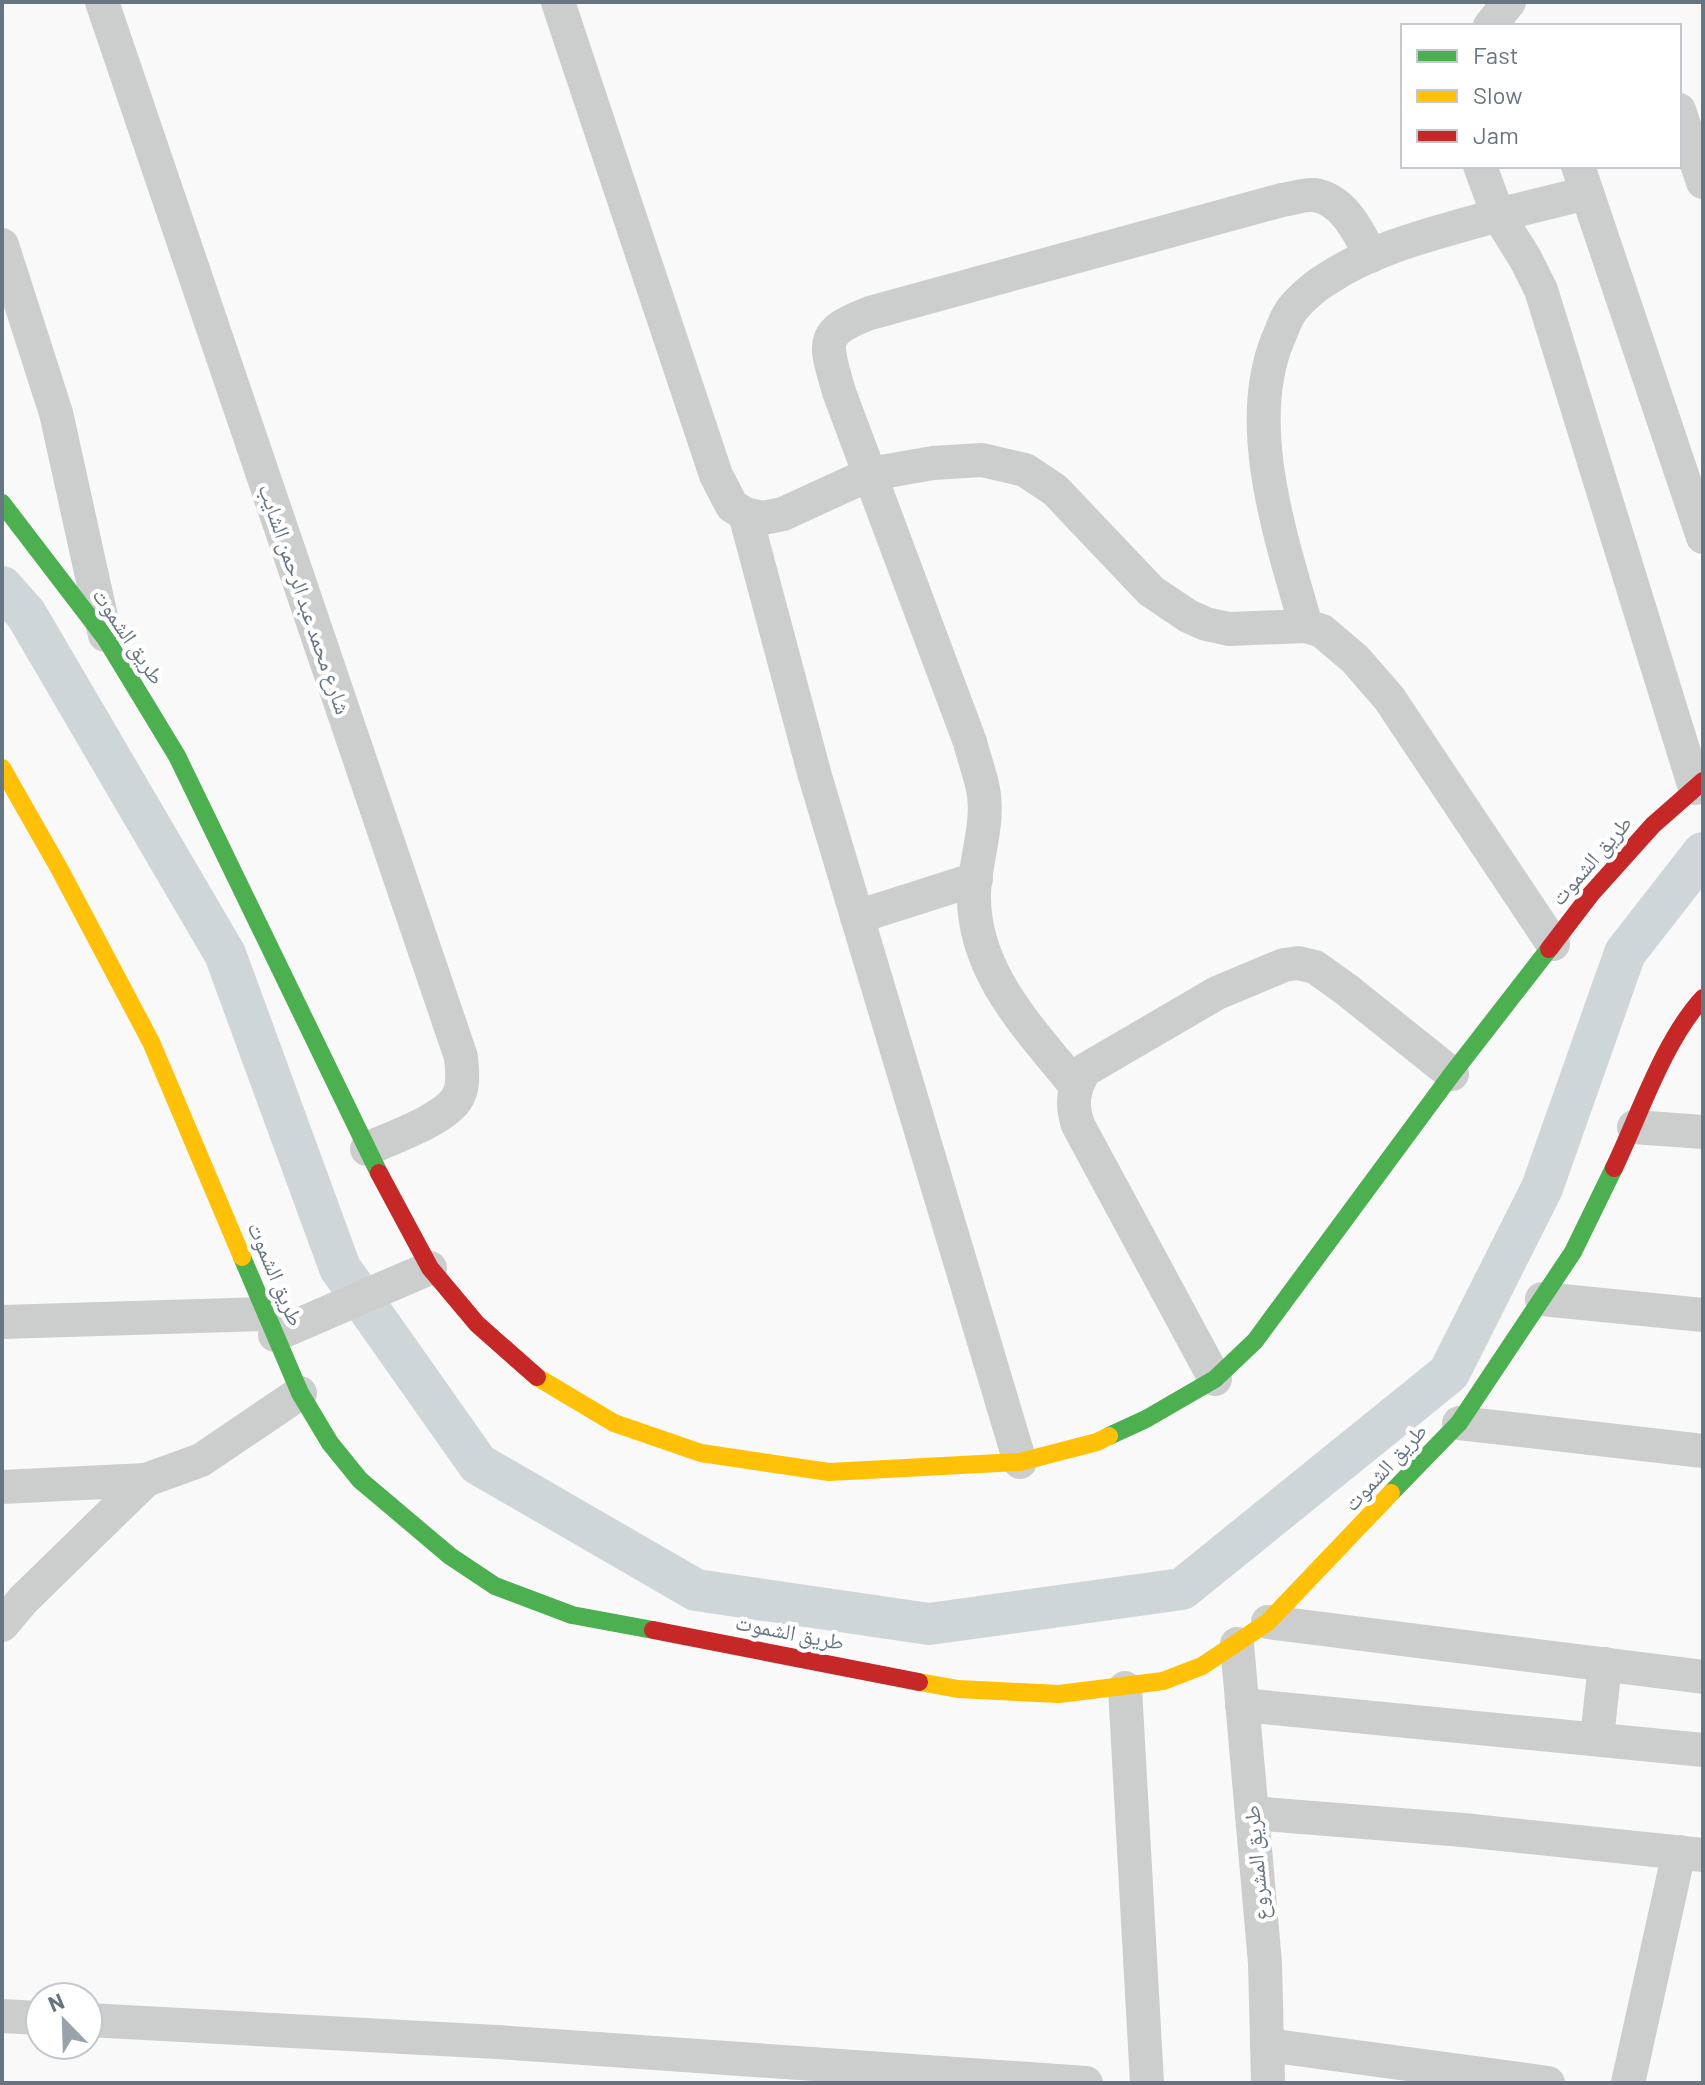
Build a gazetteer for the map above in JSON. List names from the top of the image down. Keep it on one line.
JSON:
{"streets":{"street":["شارع محمد عبد الرحمن الشايب","طريق الشموت","طريق المشروع"]},"crossings":[["شارع محمد عبد الرحمن الشايب","طريق الشموت"],["طريق الشموت","طريق المشروع"]],"legend":["Fast","Slow","Jam"],"north":"top left"}
